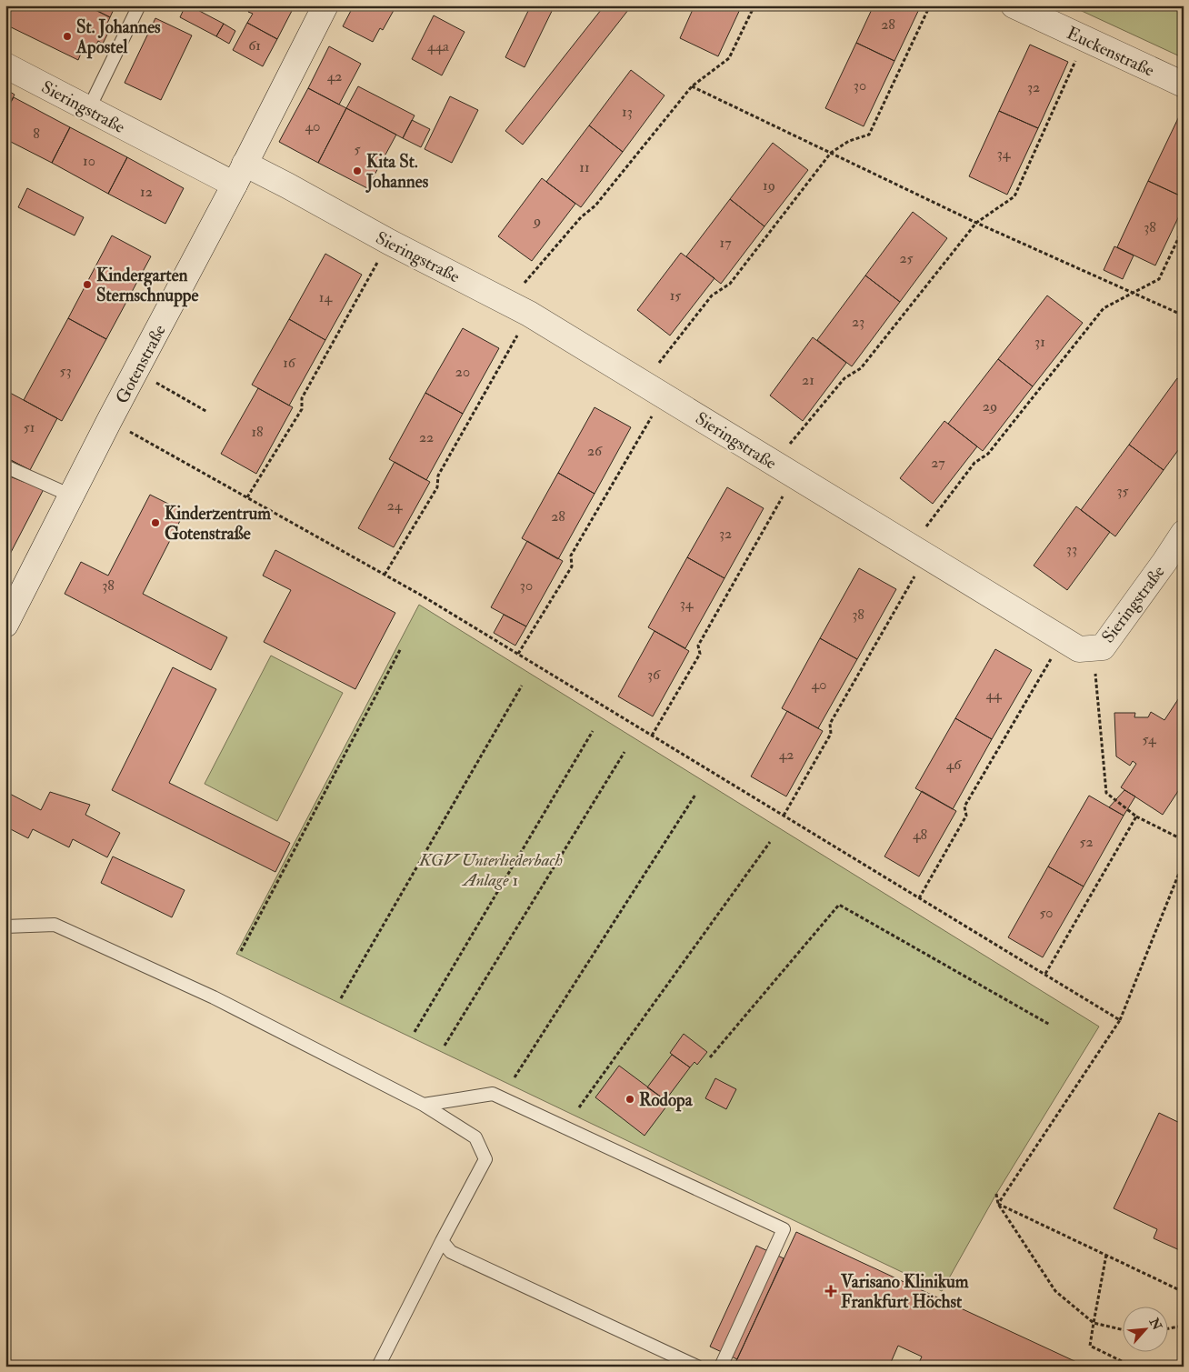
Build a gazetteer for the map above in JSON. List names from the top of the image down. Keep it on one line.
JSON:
{"streets":{"street":["Euckenstraße","Sieringstraße","Gotenstraße"]},"crossings":[["Sieringstraße","Gotenstraße"]],"parks":["KGV Unterliederbach Anlage 1"],"places":{"other":["St. Johannes Apostel","Kita St. Johannes","Kindergarten Sternschnuppe","Kinderzentrum Gotenstraße","Rodopa"],"health":["Varisano Klinikum Frankfurt Höchst"]},"house_numbers":["28","61","44a","42","30","32","13","40","8","5","34","10","11","19","12","9","38","17","25","15","14","23","31","16","53","20","21","29","51","18","22","26","27","35","24","28","32","33","38","30","34","38","36","40","44","54","42","46","48","52","50"],"north":"top right"}
